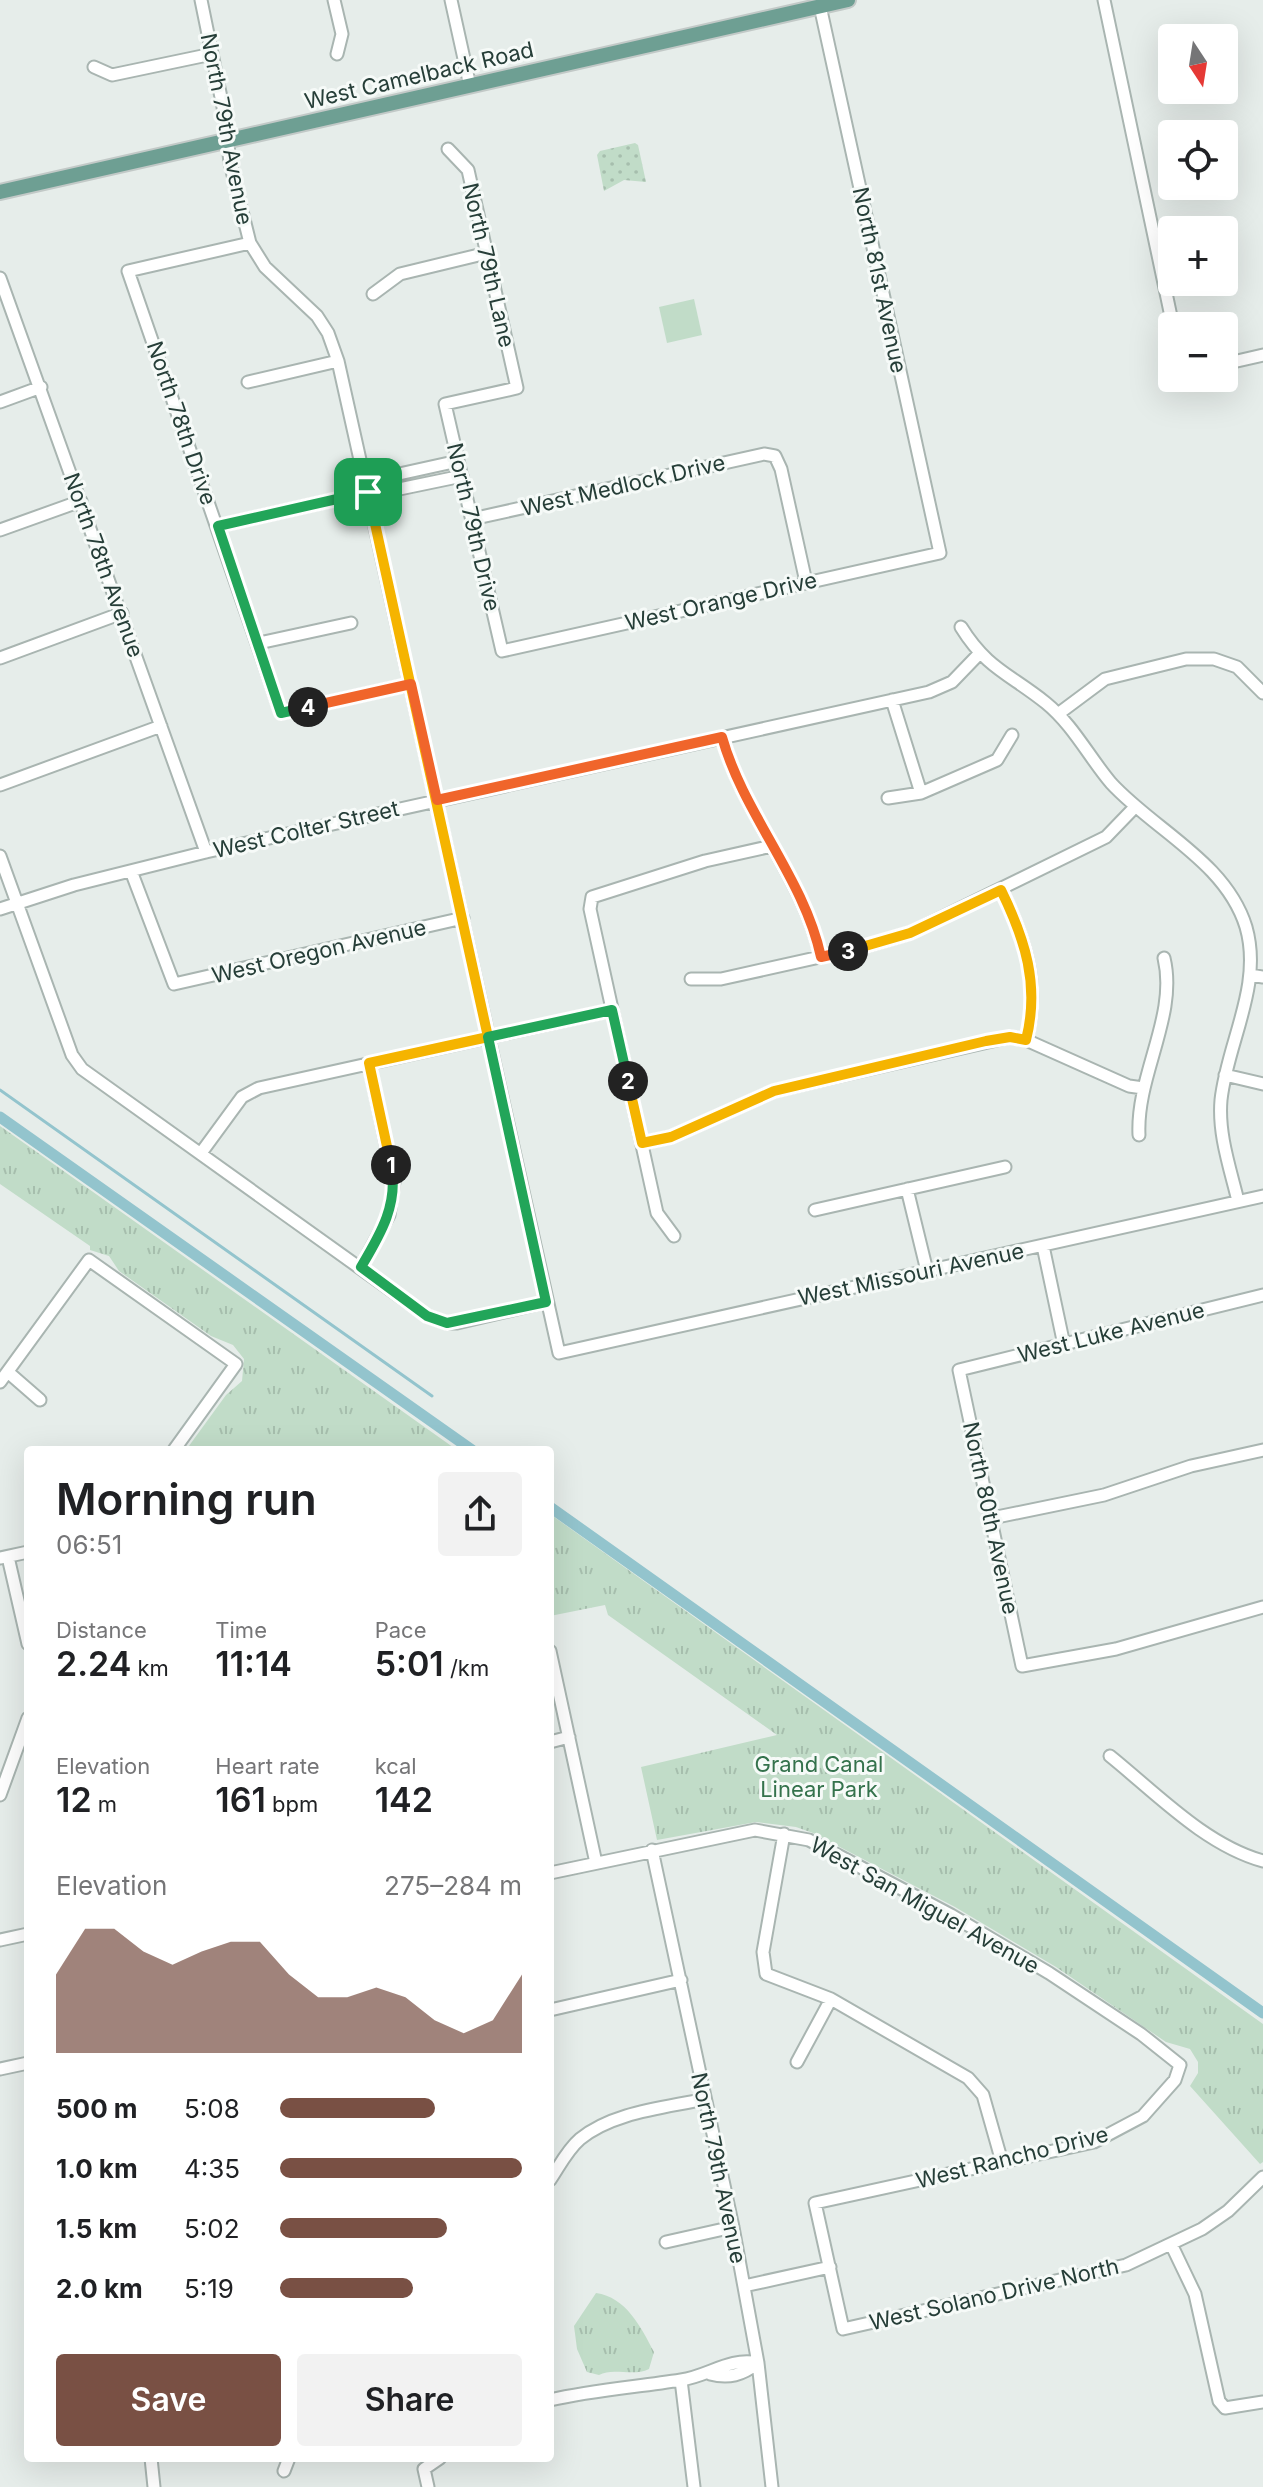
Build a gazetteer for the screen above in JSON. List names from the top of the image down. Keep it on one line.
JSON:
{"streets":{"main road":["West Camelback Road"],"street":["North 79th Avenue","North 79th Lane","North 81st Avenue","North 78th Drive","West Medlock Drive","North 79th Drive","North 78th Avenue","West Orange Drive","West Colter Street","West Oregon Avenue","West Missouri Avenue","West Luke Avenue","North 80th Avenue","West San Miguel Avenue","West Rancho Drive","West Solano Drive North"]},"crossings":[["West Camelback Road","North 79th Avenue"],["West Camelback Road","North 81st Avenue"],["North 79th Avenue","North 78th Drive"],["North 79th Avenue","West Colter Street"],["North 79th Avenue","West Oregon Avenue"],["North 79th Avenue","West Missouri Avenue"],["North 79th Avenue","West San Miguel Avenue"],["North 79th Lane","North 79th Drive"],["North 81st Avenue","West Orange Drive"],["West Medlock Drive","North 79th Drive"],["West Medlock Drive","West Orange Drive"],["North 79th Drive","West Orange Drive"],["North 78th Avenue","West Colter Street"],["West Colter Street","West Oregon Avenue"],["West Luke Avenue","North 80th Avenue"],["West San Miguel Avenue","West Rancho Drive"],["West Rancho Drive","West Solano Drive North"]],"parks":["Grand Canal Linear Park"],"north":"bottom","page":{"map_buttons":["+","−"],"pins":["4","3","2","1"],"heading":["Morning run","06:51"],"stats":[["Distance","2.24 km"],["Time","11:14"],["Pace","5:01 /km"],["Elevation","12 m"],["Heart rate","161 bpm"],["kcal","142"]],"chart":["Elevation","275–284 m"],"list":[{"name":"500 m","note":"5:08"},{"name":"1.0 km","note":"4:35"},{"name":"1.5 km","note":"5:02"},{"name":"2.0 km","note":"5:19"}],"buttons":["Save","Share"]}}
